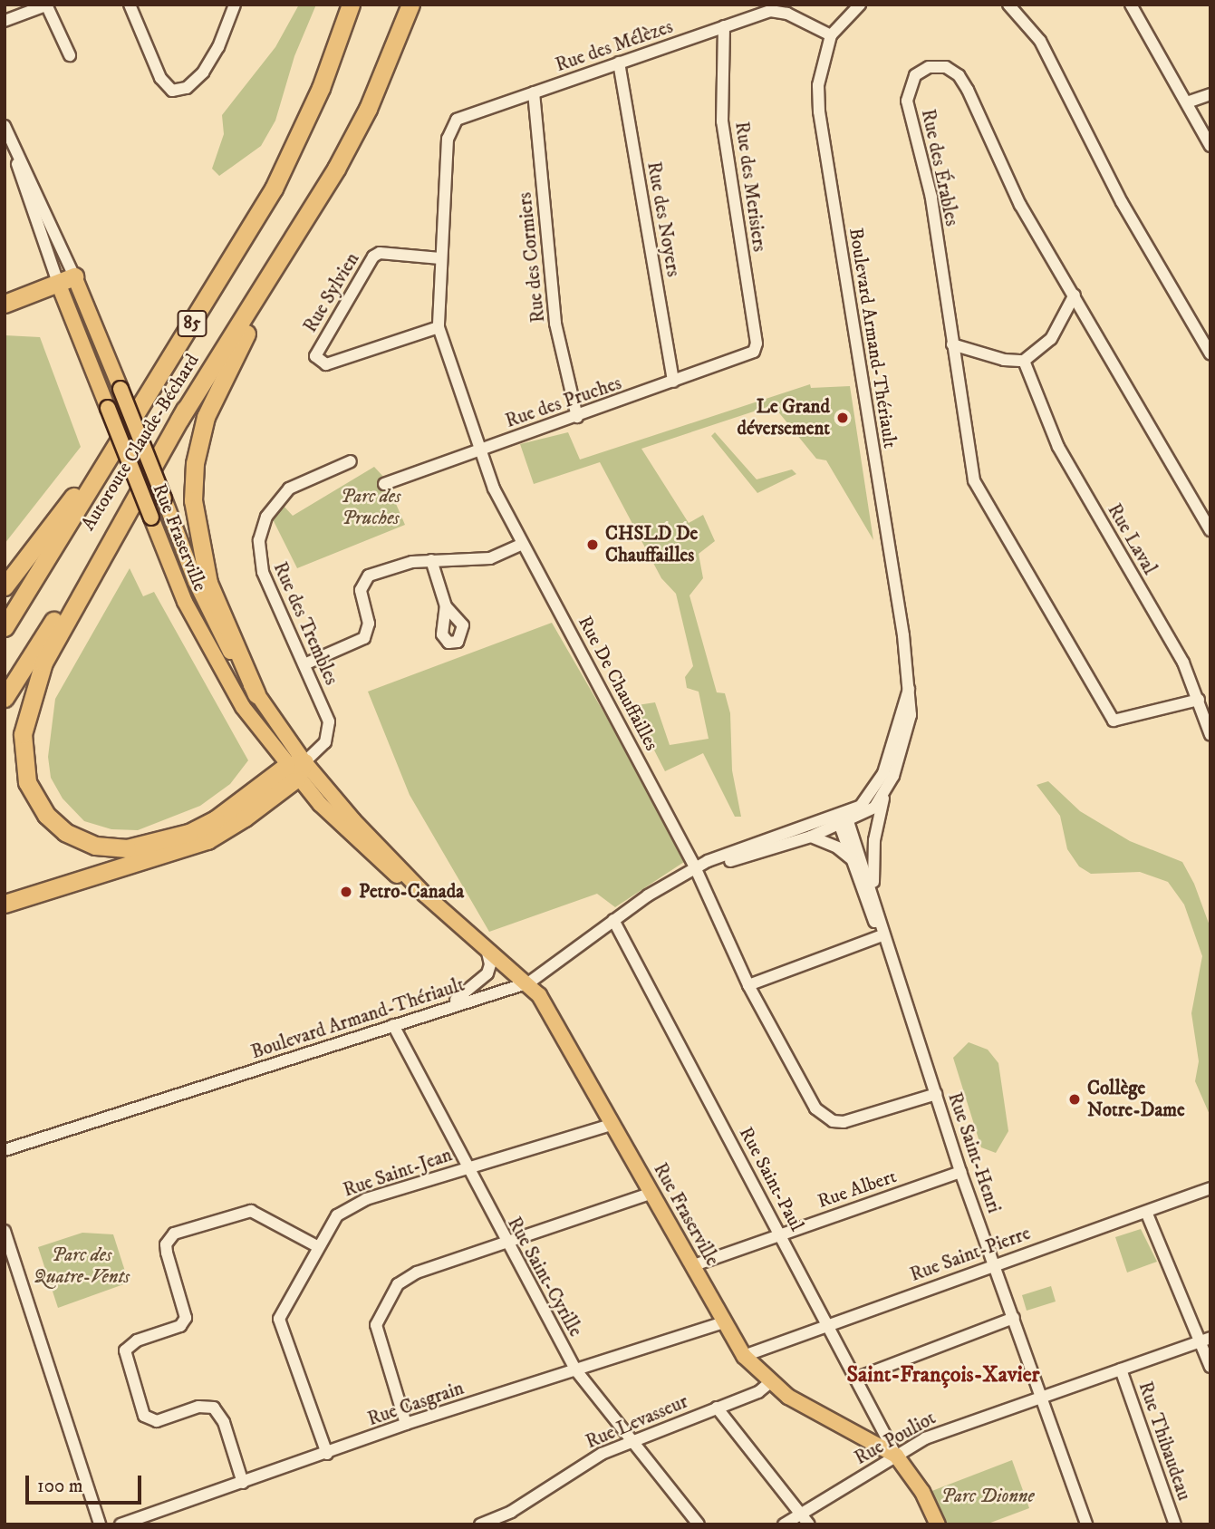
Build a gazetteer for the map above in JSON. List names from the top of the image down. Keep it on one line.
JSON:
{"streets":{"highway":["85","Autoroute Claude-Béchard"],"main road":["Rue Fraserville"],"street":["Rue des Mélèzes","Rue des Érables","Rue des Merisiers","Rue des Noyers","Rue des Cormiers","Rue Sylvien","Boulevard Armand-Thériault","Rue des Pruches","Rue Laval","Rue des Trembles","Rue De Chauffailles","Rue Saint-Henri","Rue Saint-Jean","Rue Saint-Paul","Rue Albert","Rue Saint-Pierre","Rue Saint-Cyrille","Rue Casgrain","Rue Levasseur","Rue Pouliot","Rue Thibaudeau"]},"crossings":[["Rue des Mélèzes","Rue des Merisiers"],["Rue des Mélèzes","Rue des Noyers"],["Rue des Mélèzes","Rue des Cormiers"],["Rue des Mélèzes","Boulevard Armand-Thériault"],["Rue des Mélèzes","Rue De Chauffailles"],["Rue des Érables","Rue Laval"],["Rue des Merisiers","Rue des Pruches"],["Rue des Noyers","Rue des Pruches"],["Rue des Cormiers","Rue des Pruches"],["Rue Sylvien","Rue De Chauffailles"],["Boulevard Armand-Thériault","Rue Fraserville"],["Boulevard Armand-Thériault","Rue De Chauffailles"],["Boulevard Armand-Thériault","Rue Saint-Henri"],["Boulevard Armand-Thériault","Rue Saint-Paul"],["Boulevard Armand-Thériault","Rue Saint-Cyrille"],["Rue des Pruches","Rue De Chauffailles"],["Rue Fraserville","Rue des Trembles"],["Rue Fraserville","Rue Saint-Jean"],["Rue Fraserville","Rue Saint-Paul"],["Rue Fraserville","Rue Albert"],["Rue Fraserville","Rue Saint-Pierre"],["Rue Fraserville","Rue Casgrain"],["Rue Fraserville","Rue Levasseur"],["Rue Fraserville","Rue Pouliot"],["Rue De Chauffailles","Rue Saint-Henri"],["Rue Saint-Henri","Rue Albert"],["Rue Saint-Henri","Rue Saint-Pierre"],["Rue Saint-Henri","Rue Pouliot"],["Rue Saint-Jean","Rue Saint-Cyrille"],["Rue Saint-Jean","Rue Casgrain"],["Rue Saint-Paul","Rue Albert"],["Rue Saint-Paul","Rue Saint-Pierre"],["Rue Saint-Paul","Rue Pouliot"],["Rue Saint-Cyrille","Rue Casgrain"],["Rue Saint-Cyrille","Rue Levasseur"],["Rue Pouliot","Rue Thibaudeau"]],"districts":["Saint-François-Xavier"],"parks":["Parc des Pruches","Parc des Quatre-Vents","Parc Dionne"],"places":["Le Grand déversement","CHSLD De Chauffailles","Petro-Canada","Collège Notre-Dame"],"scale_bar":"100 m"}
